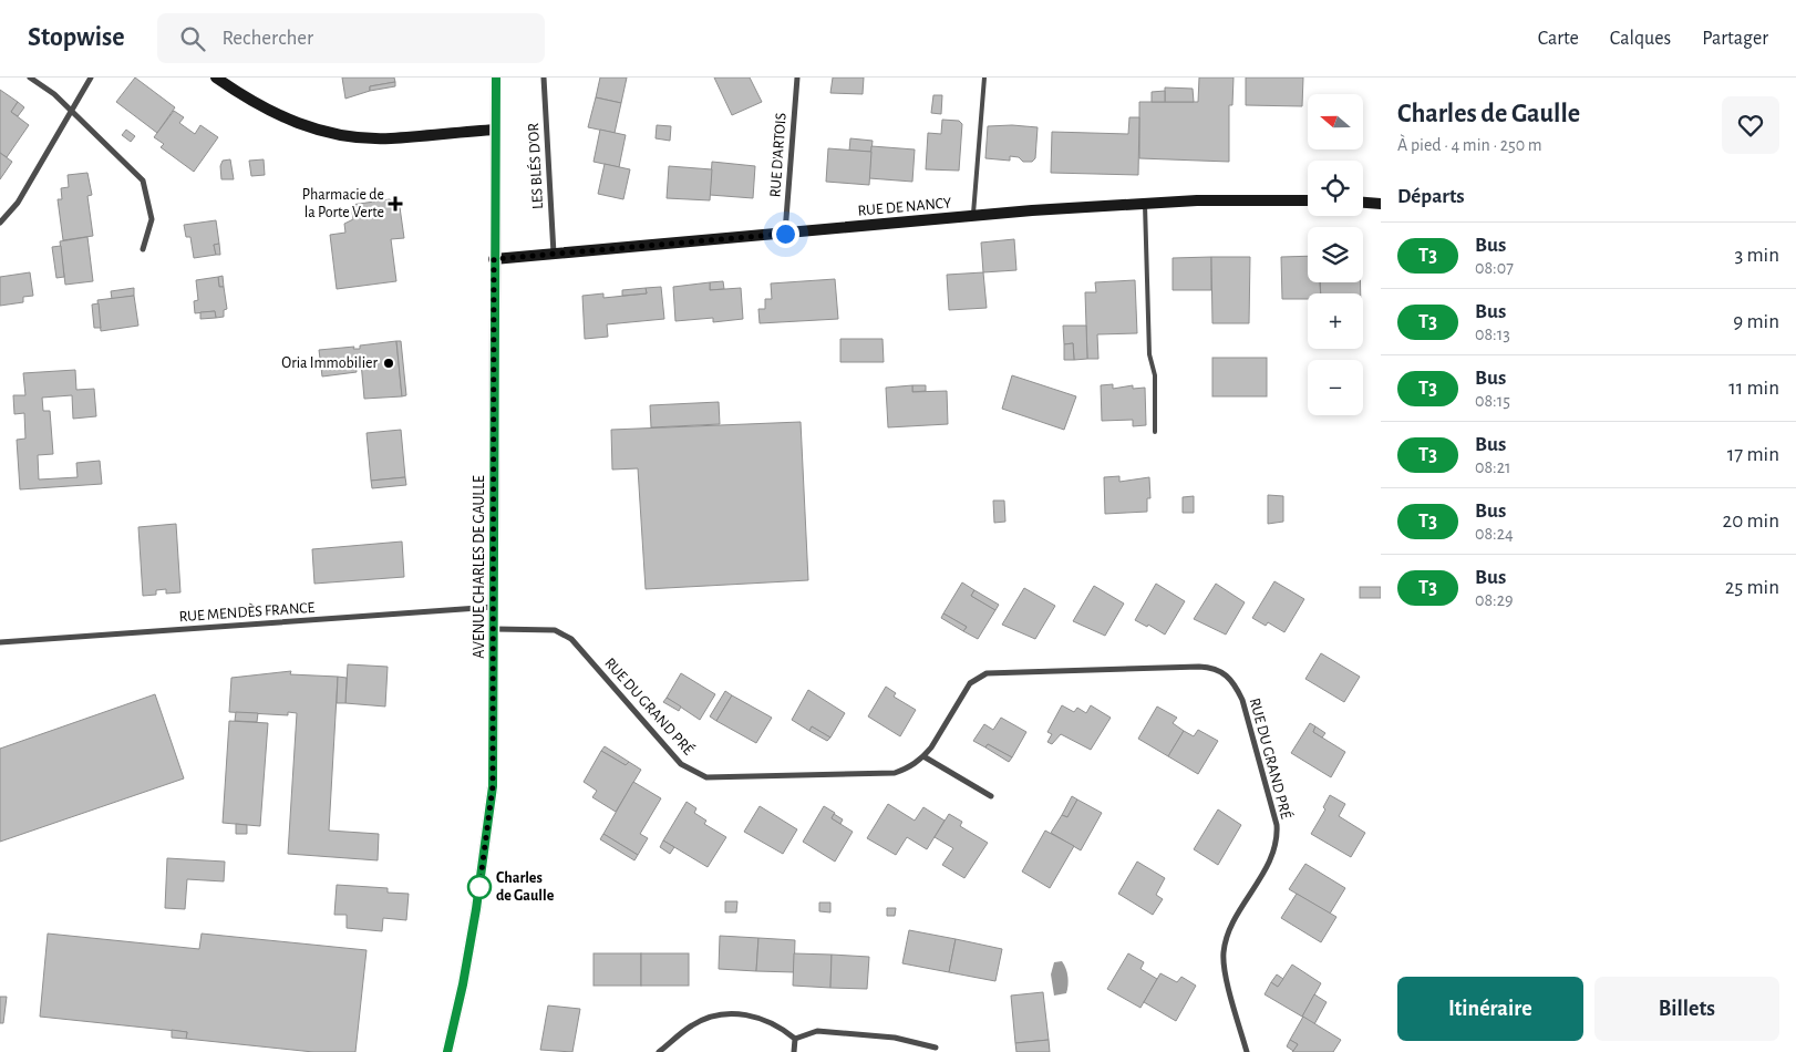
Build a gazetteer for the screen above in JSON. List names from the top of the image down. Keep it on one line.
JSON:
{"streets":{"street":["RUE D'ARTOIS","LES BLÉS D'OR","RUE DE NANCY","AVENUE CHARLES DE GAULLE","RUE MENDÈS FRANCE","RUE DU GRAND PRÉ"]},"crossings":[["RUE D'ARTOIS","RUE DE NANCY"],["LES BLÉS D'OR","RUE DE NANCY"],["RUE DE NANCY","AVENUE CHARLES DE GAULLE"],["AVENUE CHARLES DE GAULLE","RUE MENDÈS FRANCE"],["AVENUE CHARLES DE GAULLE","RUE DU GRAND PRÉ"]],"places":{"health":["Pharmacie de la Porte Verte"],"other":["Oria Immobilier","Charles de Gaulle"]},"lines":["bus line T3"],"north":"left","page":{"header":"Stopwise","search":"Rechercher","nav":["Carte","Calques","Partager"],"heading":[["Charles de Gaulle","À pied · 4 min · 250 m"],"Départs"],"map_buttons":["+","−"],"list":[{"mark":"T3","name":"Bus","note":"08:07","value":"3 min"},{"mark":"T3","name":"Bus","note":"08:13","value":"9 min"},{"mark":"T3","name":"Bus","note":"08:15","value":"11 min"},{"mark":"T3","name":"Bus","note":"08:21","value":"17 min"},{"mark":"T3","name":"Bus","note":"08:24","value":"20 min"},{"mark":"T3","name":"Bus","note":"08:29","value":"25 min"}],"buttons":["Itinéraire","Billets"]}}
